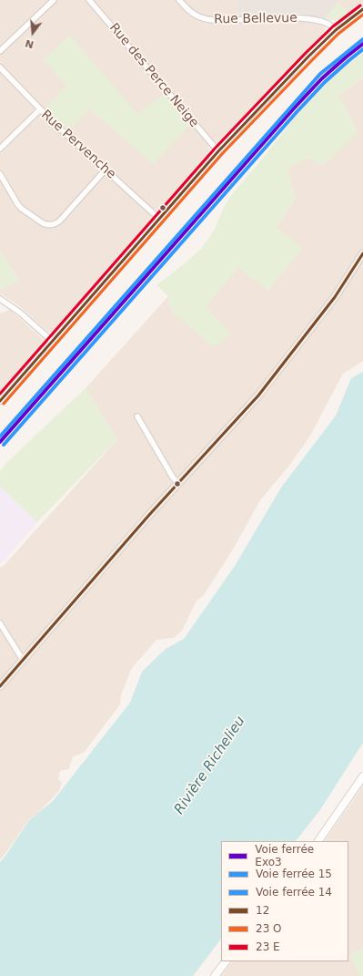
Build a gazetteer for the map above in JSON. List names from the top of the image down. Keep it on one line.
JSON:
{"streets":{"street":["Rue Bellevue","Rue des Perce Neige","Rue Pervenche"]},"water":["Rivière Richelieu"],"lines":["transit line 12","rail line 14","rail line Exo3","rail line 15"],"legend":["Voie ferrée Exo3","Voie ferrée 15","Voie ferrée 14","12","23 O","23 E"],"north":"bottom"}
